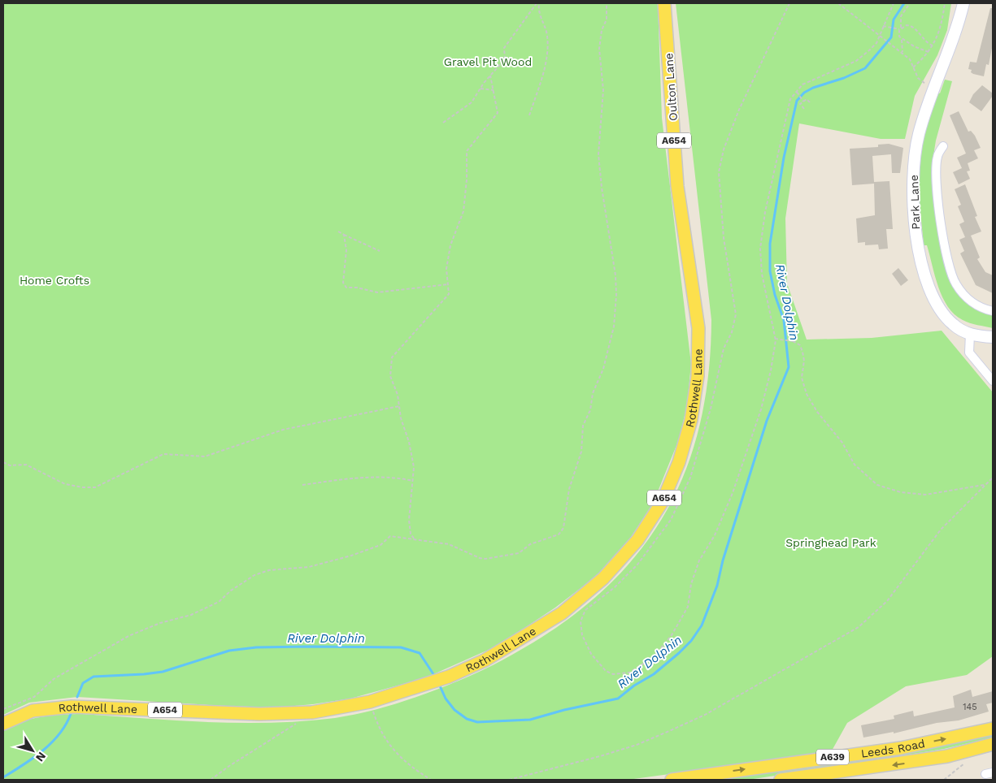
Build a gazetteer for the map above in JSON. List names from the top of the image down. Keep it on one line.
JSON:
{"streets":{"main road":["Oulton Lane","A654","Rothwell Lane","Leeds Road","A639"],"street":["Park Lane"]},"crossings":[["Oulton Lane","Rothwell Lane"]],"water":["River Dolphin"],"parks":["Gravel Pit Wood","Home Crofts","Springhead Park"],"house_numbers":["145"],"north":"bottom right"}
